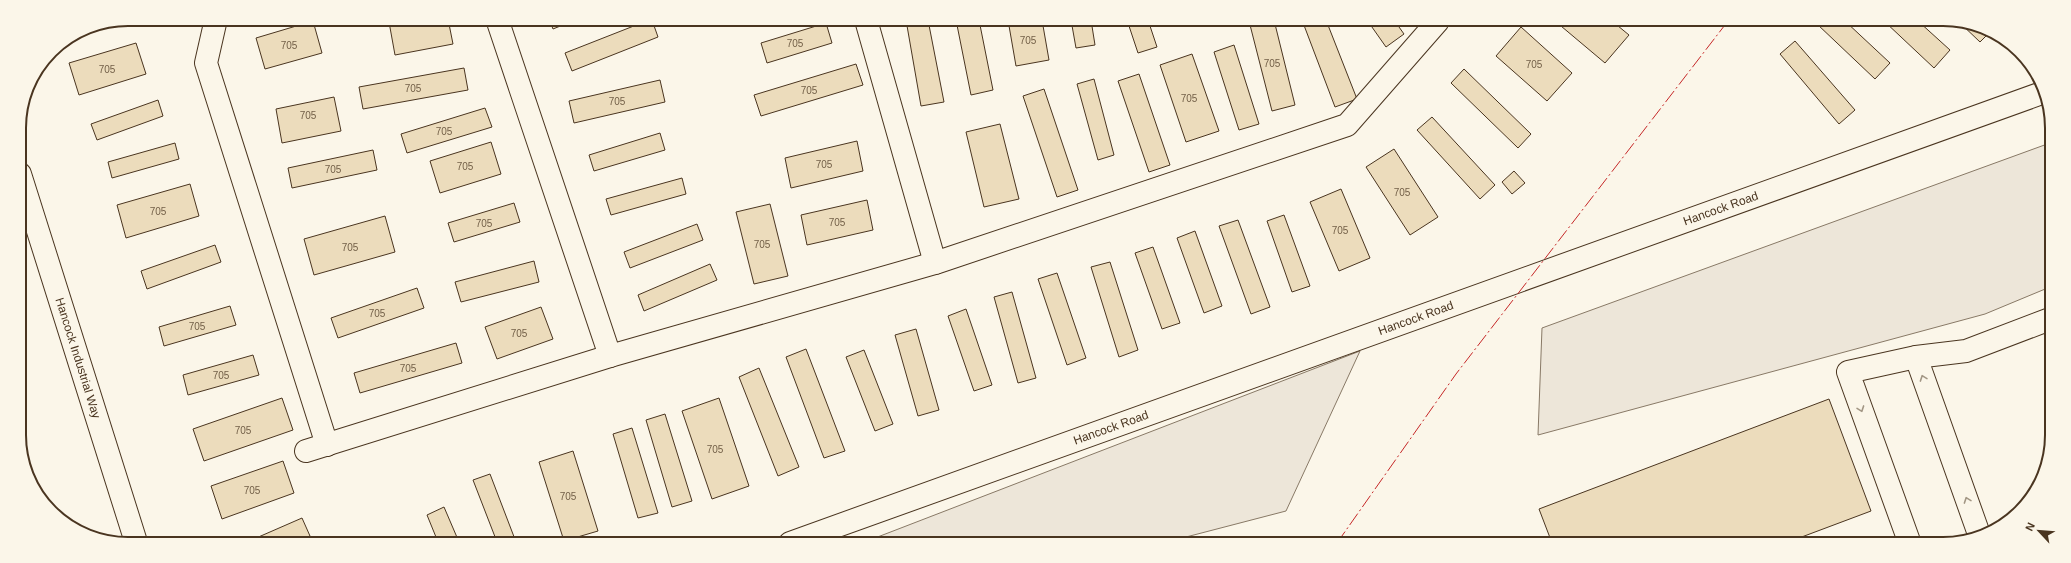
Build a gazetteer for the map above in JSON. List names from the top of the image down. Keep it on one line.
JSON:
{"streets":{"street":["Hancock Road","Hancock Industrial Way"]},"house_numbers":["705","705","705","705","705","705","705","705","705","705","705","705","705","705","705","705","705","705","705","705","705","705","705","705","705","705","705","705","705","705","705"],"north":"top left"}
